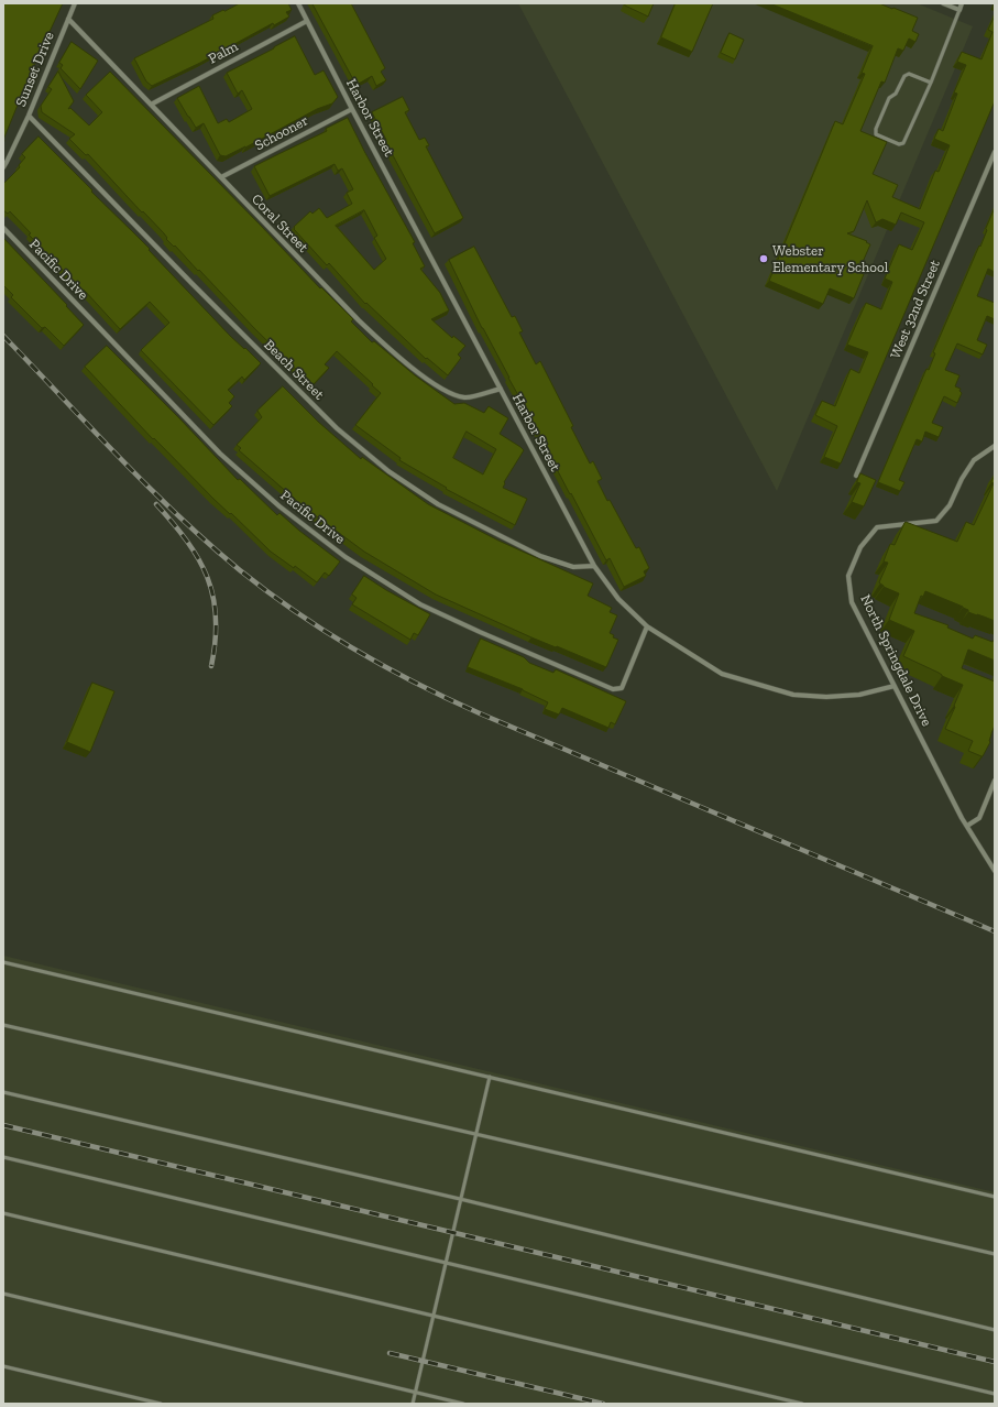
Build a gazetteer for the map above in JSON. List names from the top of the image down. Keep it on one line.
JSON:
{"streets":{"street":["Palm","Sunset Drive","Harbor Street","Schooner","Coral Street","Pacific Drive","West 32nd Street","Beach Street","North Springdale Drive"]},"crossings":[["Palm","Harbor Street"],["Palm","Coral Street"],["Sunset Drive","Coral Street"],["Sunset Drive","Beach Street"],["Harbor Street","Schooner"],["Harbor Street","Coral Street"],["Harbor Street","Pacific Drive"],["Harbor Street","Beach Street"],["Harbor Street","North Springdale Drive"],["Schooner","Coral Street"]],"places":["Webster Elementary School"]}
